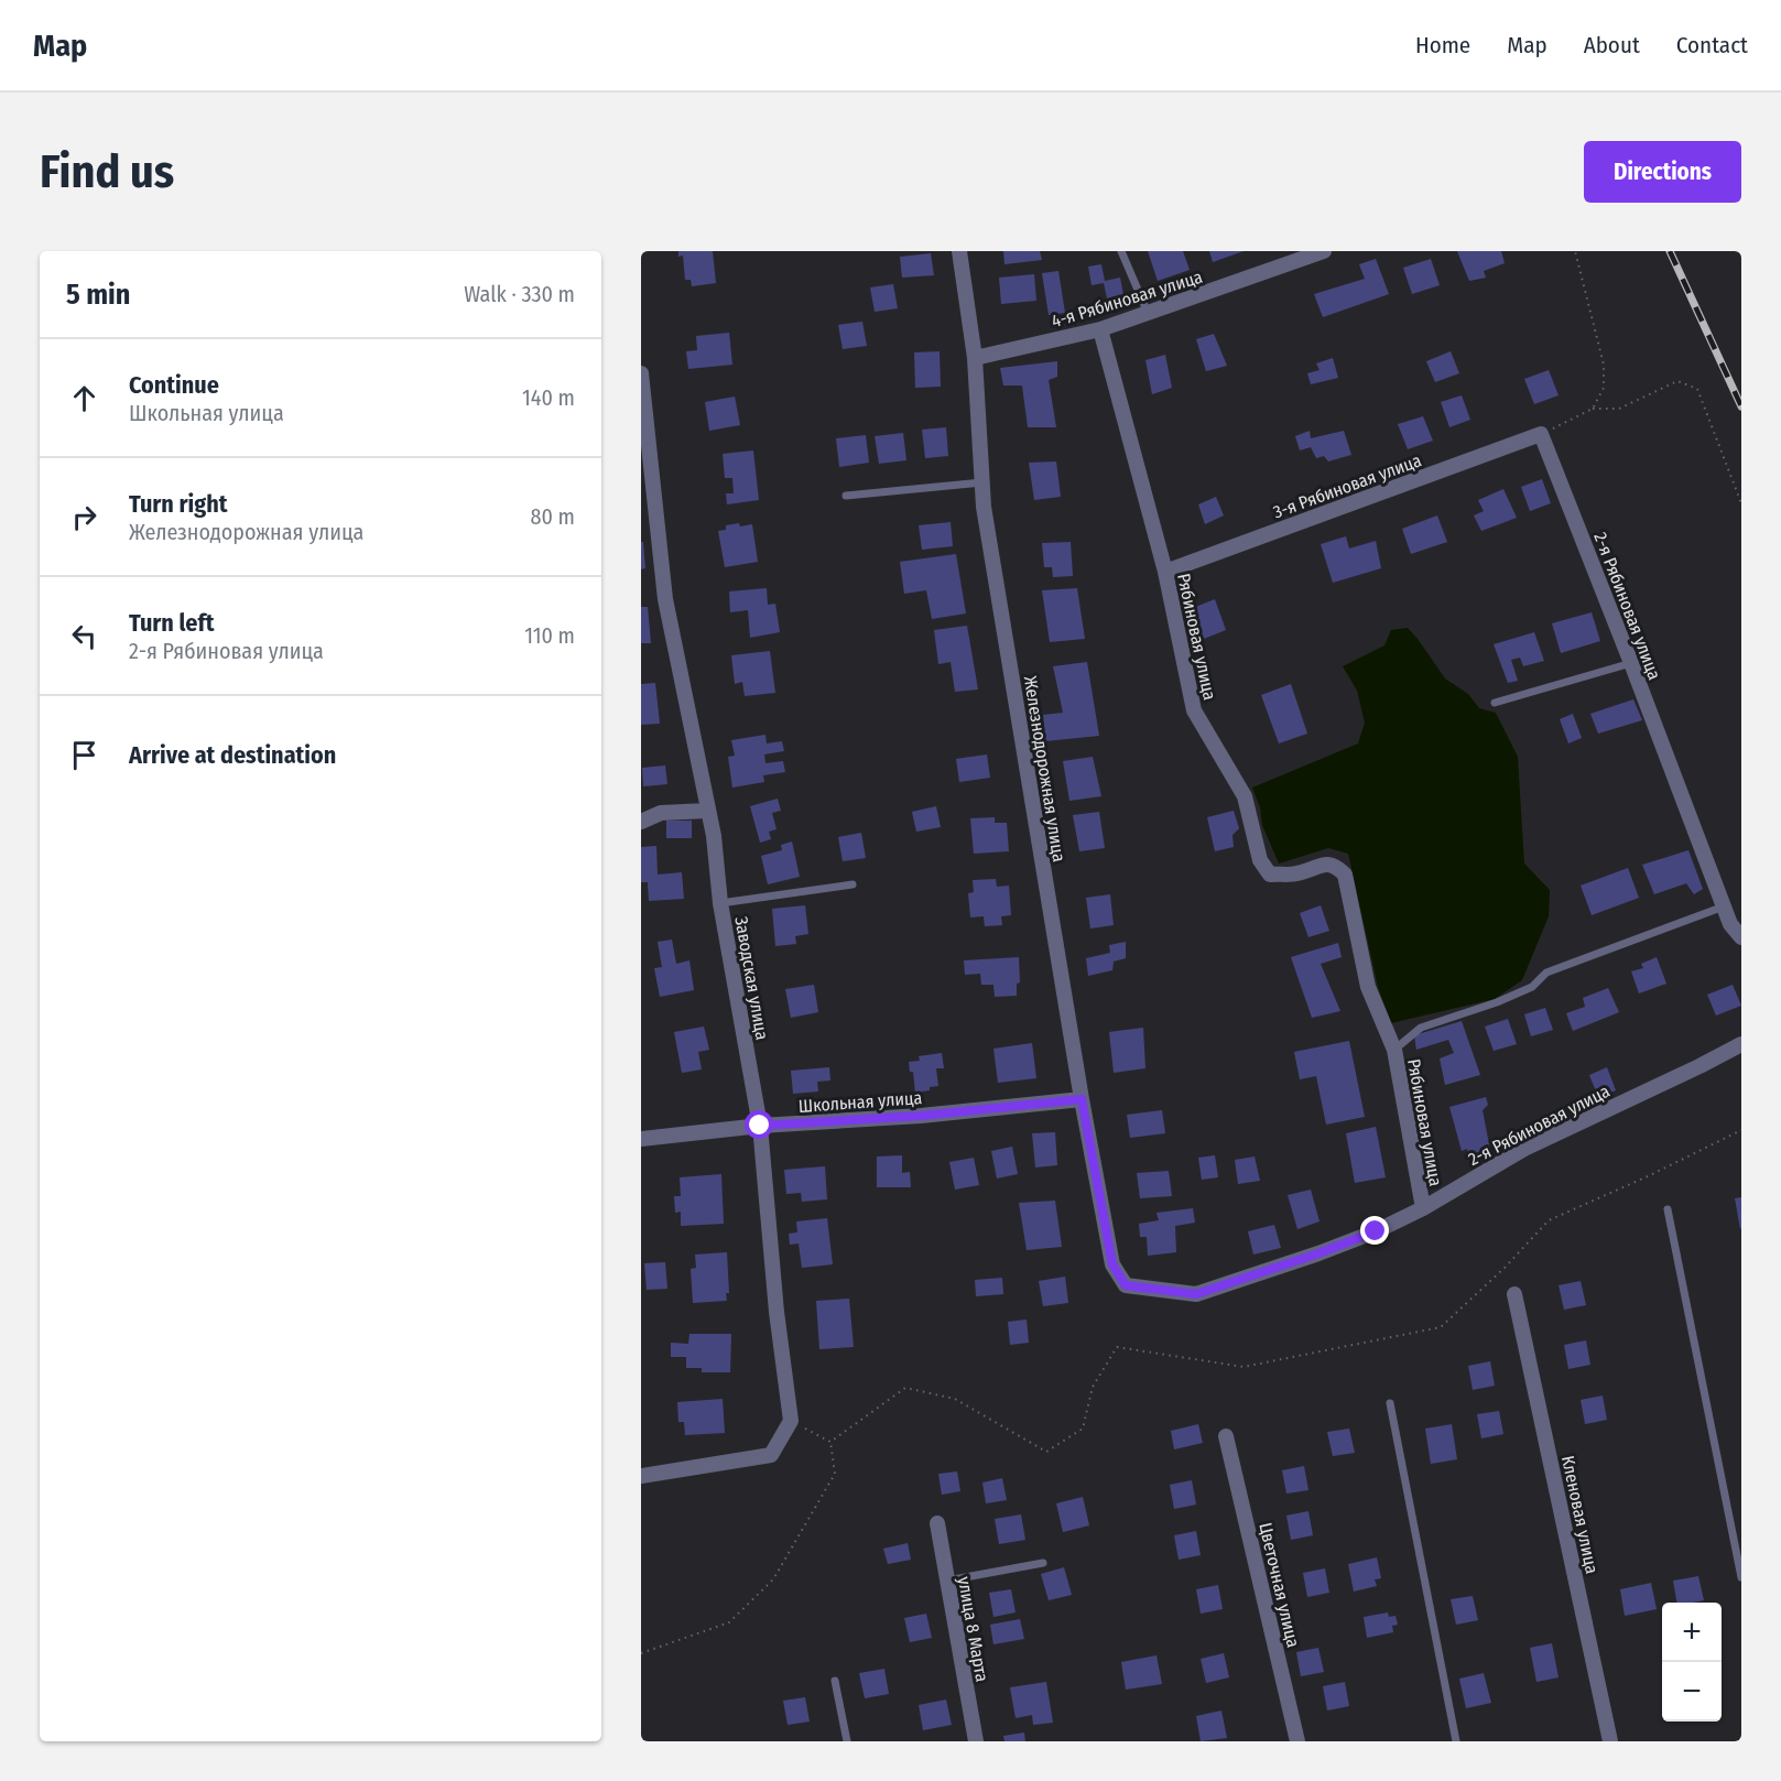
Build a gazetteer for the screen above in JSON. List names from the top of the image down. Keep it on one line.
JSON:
{"streets":{"street":["4-я Рябиновая улица","3-я Рябиновая улица","2-я Рябиновая улица","Рябиновая улица","Железнодорожная улица","Заводская улица","Школьная улица","Кленовая улица","Цветочная улица","улица 8 Марта"]},"crossings":[["4-я Рябиновая улица","Рябиновая улица"],["4-я Рябиновая улица","Железнодорожная улица"],["3-я Рябиновая улица","2-я Рябиновая улица"],["3-я Рябиновая улица","Рябиновая улица"],["2-я Рябиновая улица","Рябиновая улица"],["2-я Рябиновая улица","Железнодорожная улица"],["Железнодорожная улица","Школьная улица"],["Заводская улица","Школьная улица"]],"page":{"header":"Map","nav":["Home","Map","About","Contact"],"buttons":"Directions","title":"Find us","heading":["5 min","Walk · 330 m"],"list":[["Continue","Школьная улица","140 m"],["Turn right","Железнодорожная улица","80 m"],["Turn left","2-я Рябиновая улица","110 m"],"Arrive at destination"],"map_buttons":["+","−"]}}
